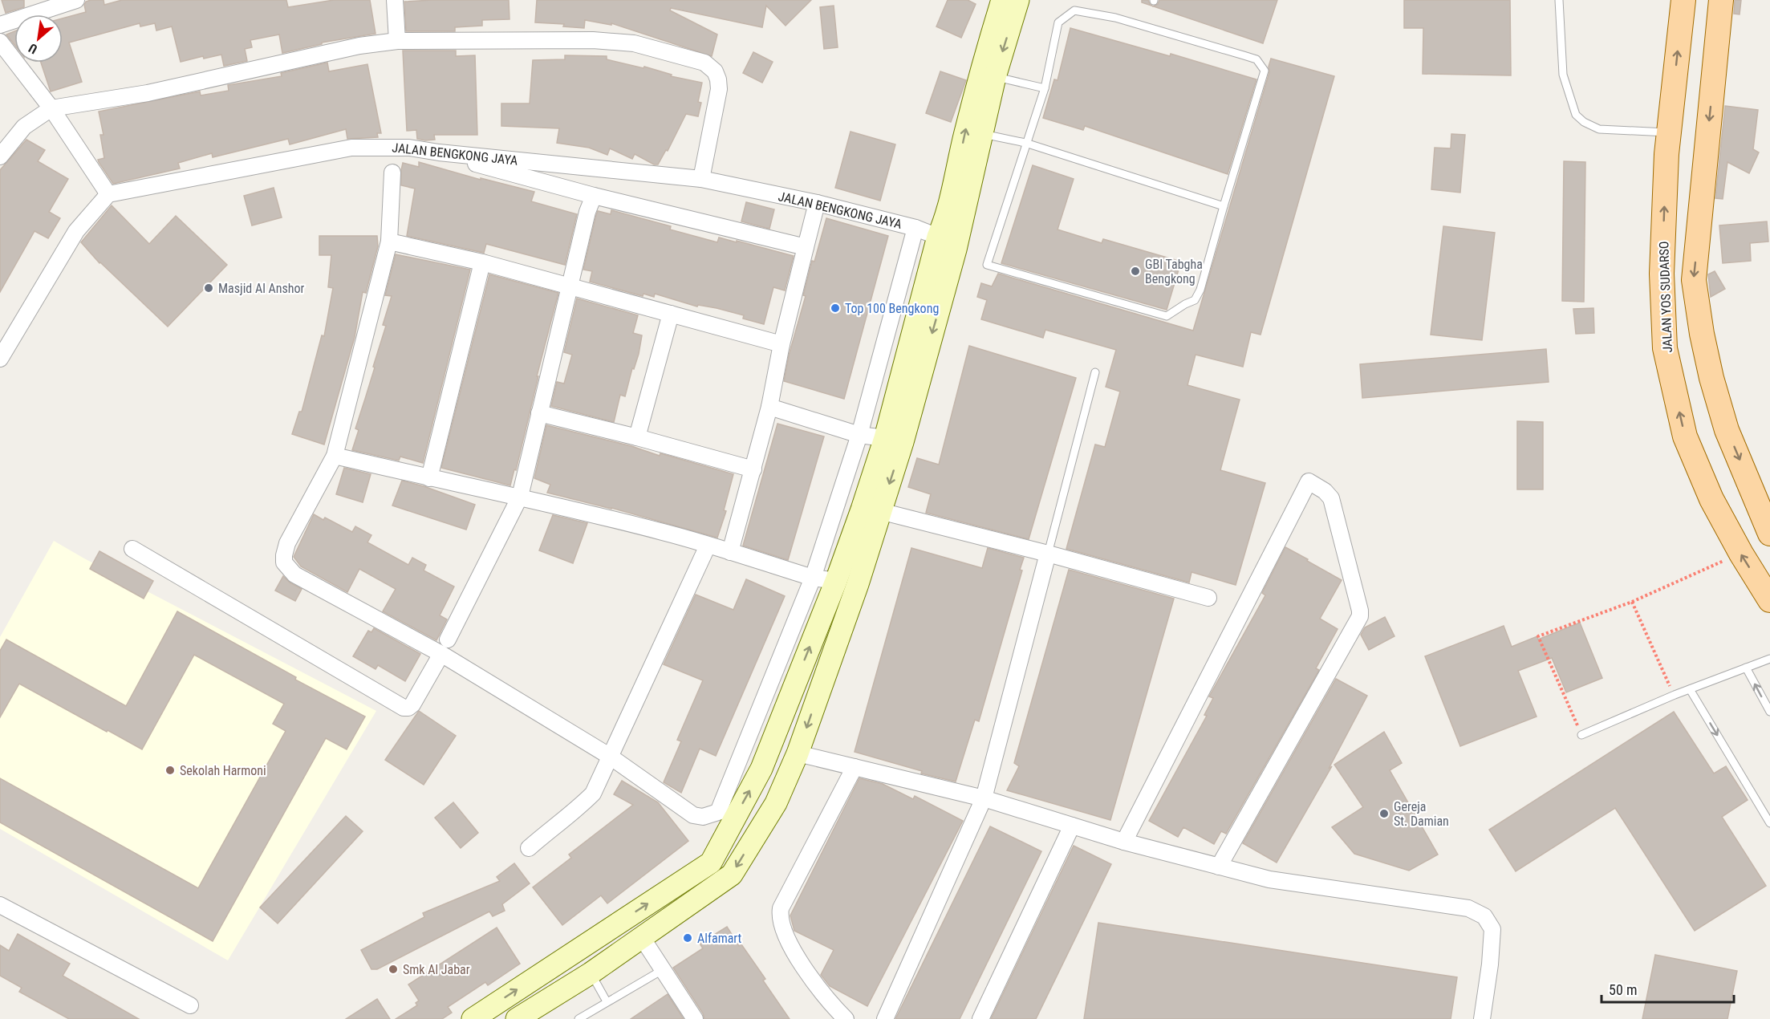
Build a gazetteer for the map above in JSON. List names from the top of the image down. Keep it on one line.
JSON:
{"streets":{"main road":["JALAN YOS SUDARSO"],"street":["JALAN BENGKONG JAYA"]},"places":["GBI Tabgha Bengkong","Masjid Al Anshor","Top 100 Bengkong","Sekolah Harmoni","Gereja St. Damian","Alfamart","Smk Al Jabar"],"scale_bar":"50 m","north":"bottom left"}
